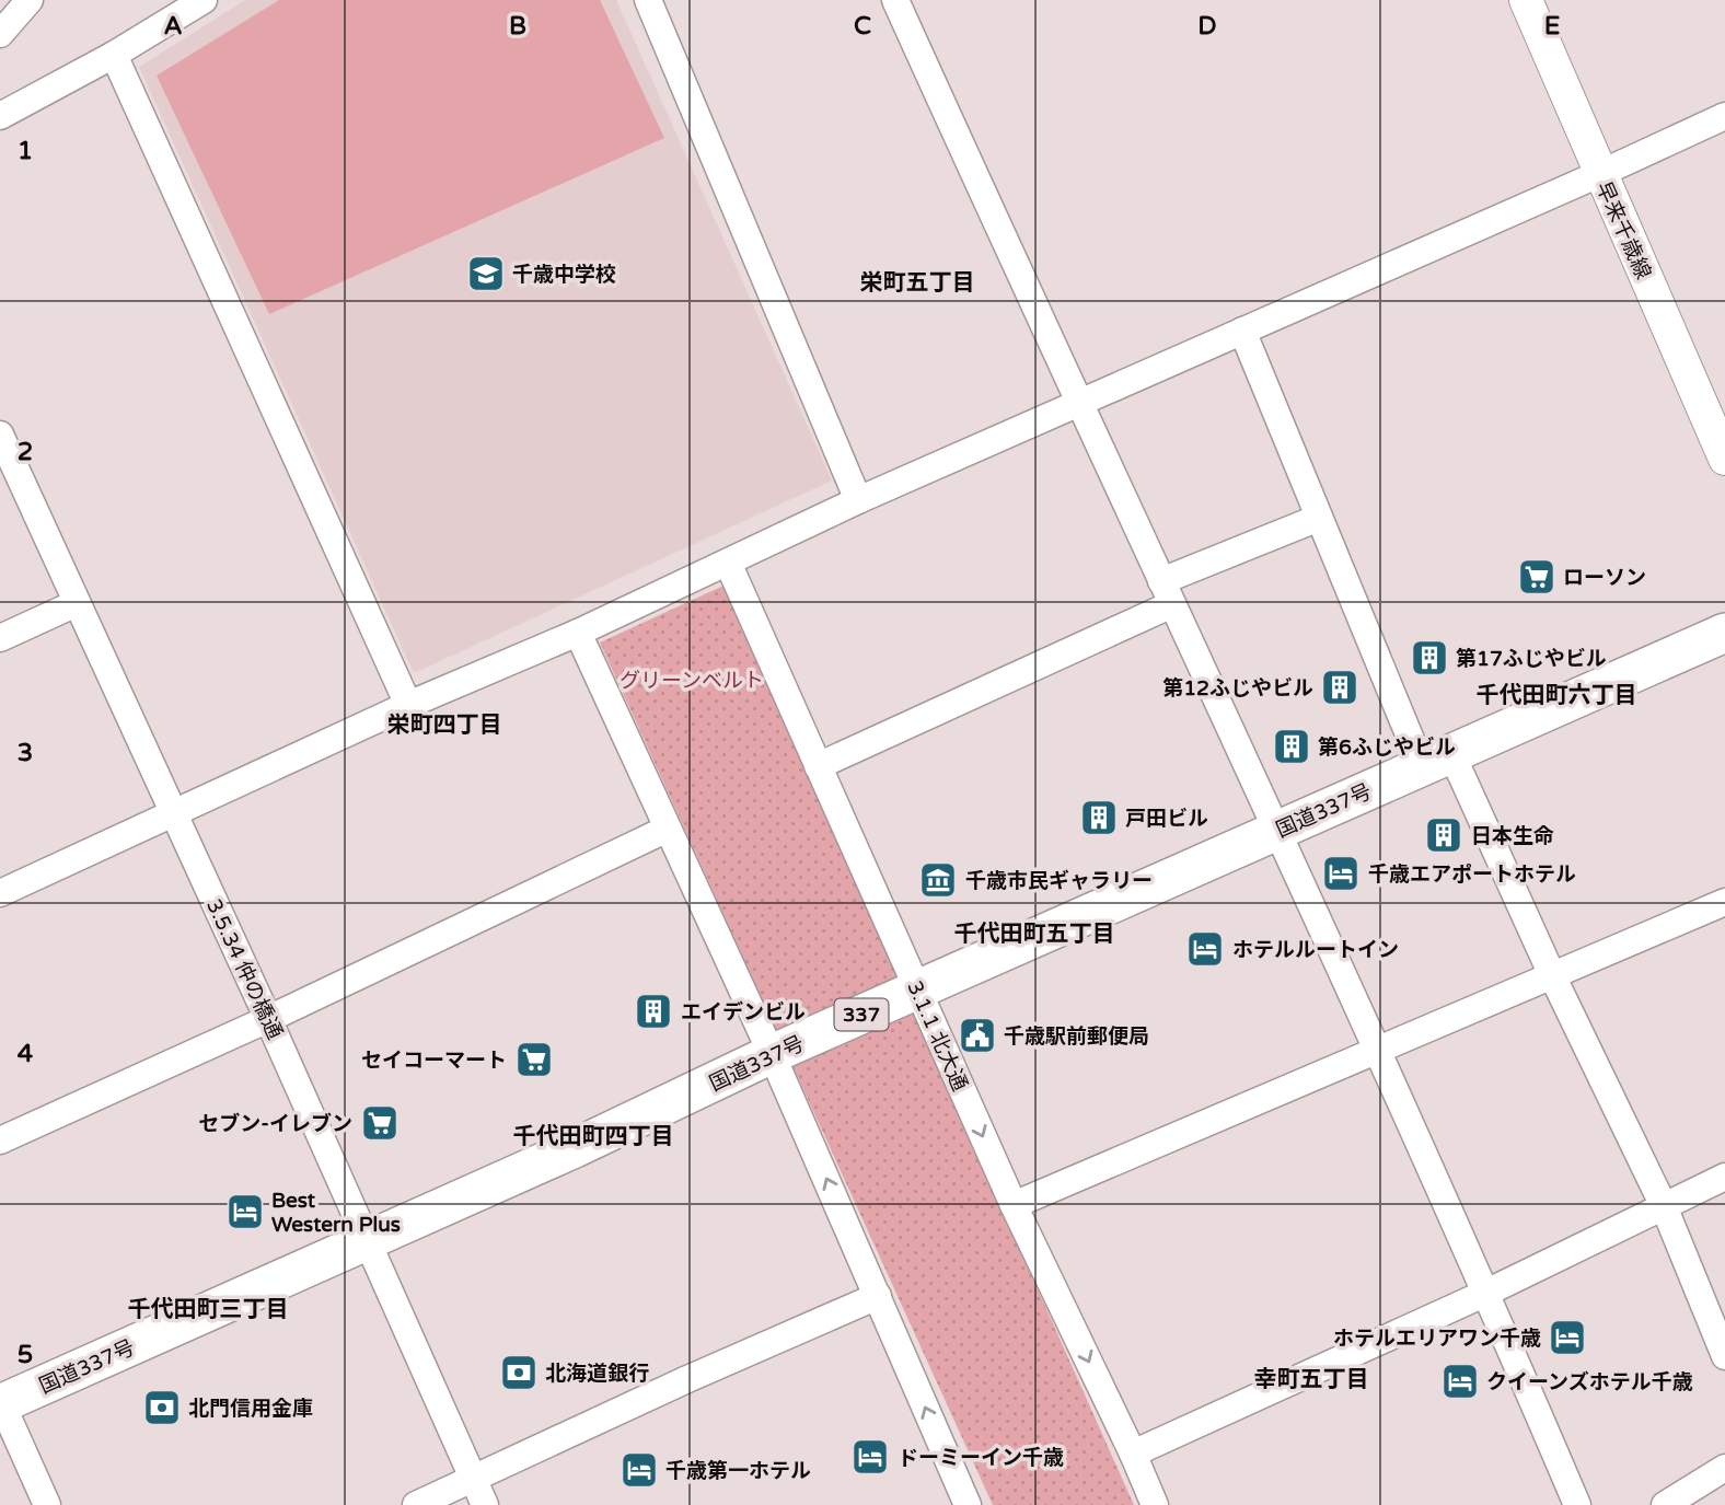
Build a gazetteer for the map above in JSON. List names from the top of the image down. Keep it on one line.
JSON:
{"streets":{"highway":["国道337号","337"],"main road":["早来千歳線"],"street":["3.5.34 仲の橋通","3.1.1 北大通"]},"crossings":[["国道337号","3.5.34 仲の橋通"],["国道337号","3.1.1 北大通"]],"districts":["栄町五丁目","千代田町六丁目","栄町四丁目","千代田町五丁目","千代田町四丁目","千代田町三丁目","幸町五丁目"],"parks":["グリーンベルト"],"places":{"school or university":["千歳中学校"],"supermarket":["ローソン","セイコーマート","セブン-イレブン"],"building":["第17ふじやビル","第12ふじやビル","第6ふじやビル","戸田ビル","日本生命","エイデンビル"],"hotel":["千歳エアポートホテル","ホテルルートイン","Best Western Plus","ホテルエリアワン千歳","クイーンズホテル千歳","ドーミーイン千歳","千歳第一ホテル"],"museum":["千歳市民ギャラリー"],"public building":["千歳駅前郵便局"],"bank":["北海道銀行","北門信用金庫"]},"grid":{"columns":["A","B","C","D","E"],"rows":["1","2","3","4","5"]}}
